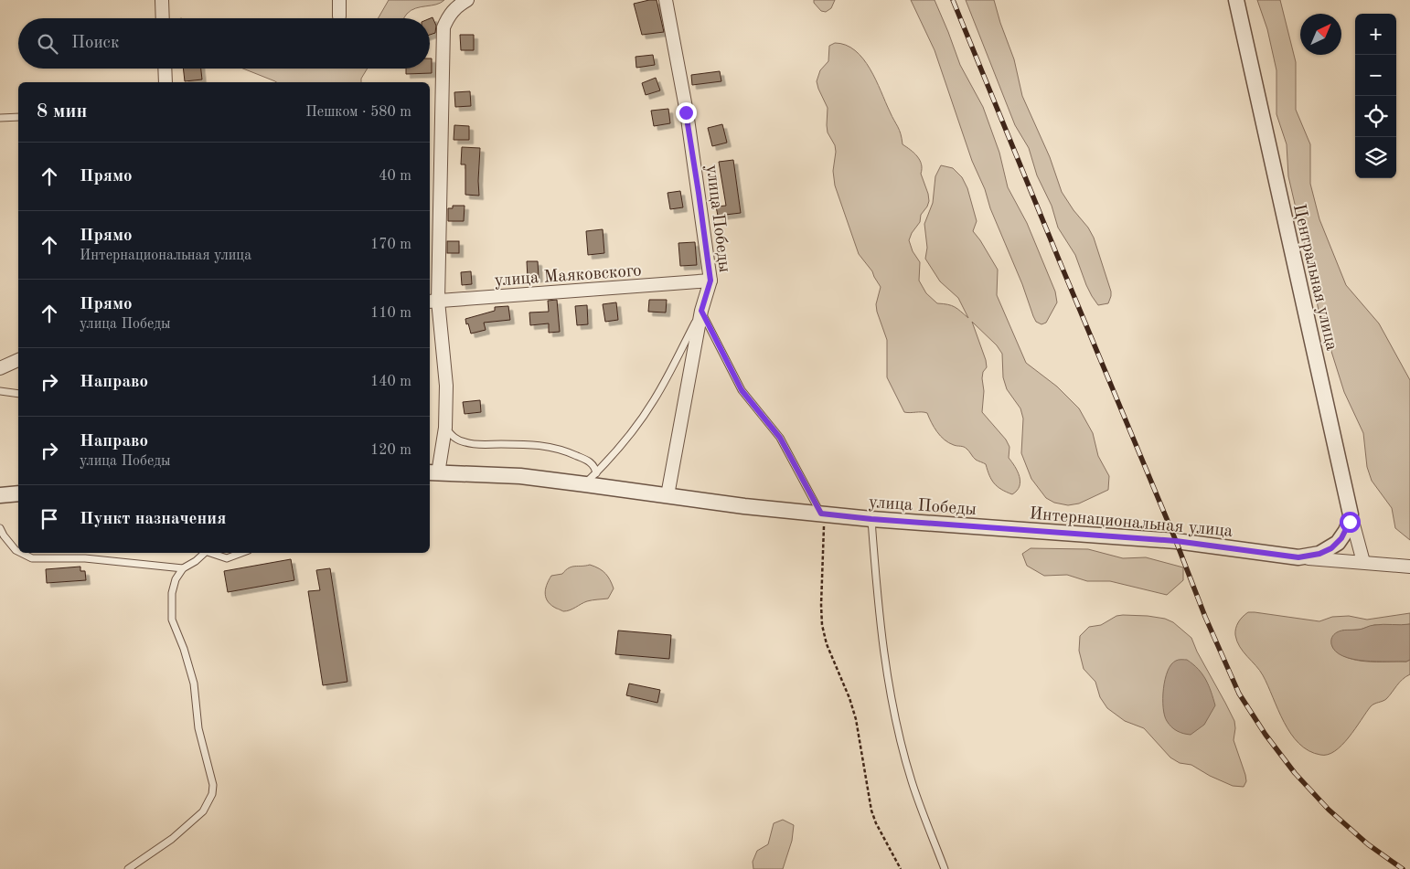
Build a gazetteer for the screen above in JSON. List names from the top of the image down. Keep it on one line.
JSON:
{"streets":{"street":["улица Победы","улица Маяковского","Центральная улица","Интернациональная улица"]},"crossings":[["улица Победы","улица Маяковского"],["улица Победы","Интернациональная улица"],["Центральная улица","Интернациональная улица"]],"north":"top right","page":{"map_buttons":["+","−"],"search":"Поиск","heading":["8 мин","Пешком · 580 m"],"list":[["Прямо","40 m"],["Прямо","Интернациональная улица","170 m"],["Прямо","улица Победы","110 m"],["Направо","140 m"],["Направо","улица Победы","120 m"],"Пункт назначения"]}}
